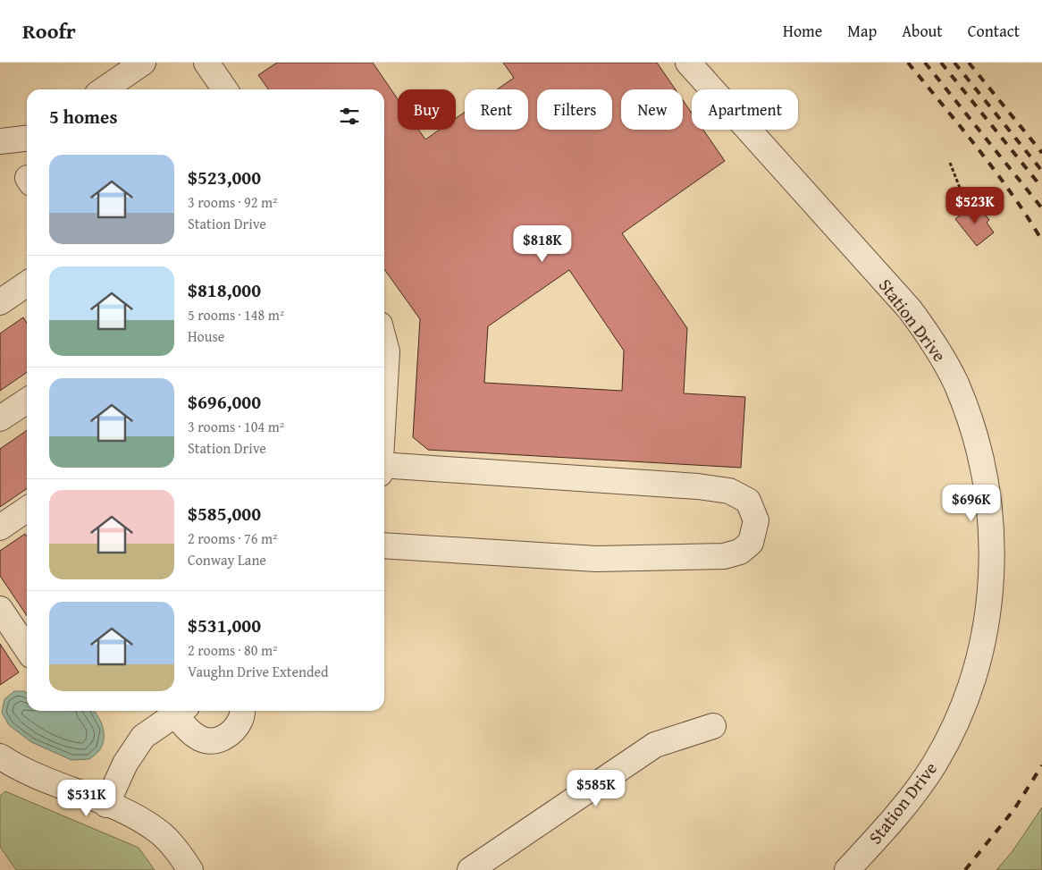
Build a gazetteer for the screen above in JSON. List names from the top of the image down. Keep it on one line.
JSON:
{"streets":{"street":["Station Drive"]},"page":{"header":"Roofr","nav":["Home","Map","About","Contact"],"chip":["Buy","Rent","Filters","New","Apartment"],"heading":"5 homes","list":[{"name":"$523,000","note":"3 rooms · 92 m² · Station Drive"},{"name":"$818,000","note":"5 rooms · 148 m² · House"},{"name":"$696,000","note":"3 rooms · 104 m² · Station Drive"},{"name":"$585,000","note":"2 rooms · 76 m² · Conway Lane"},{"name":"$531,000","note":"2 rooms · 80 m² · Vaughn Drive Extended"}],"price":["$523K","$818K","$696K","$585K","$531K"]}}
